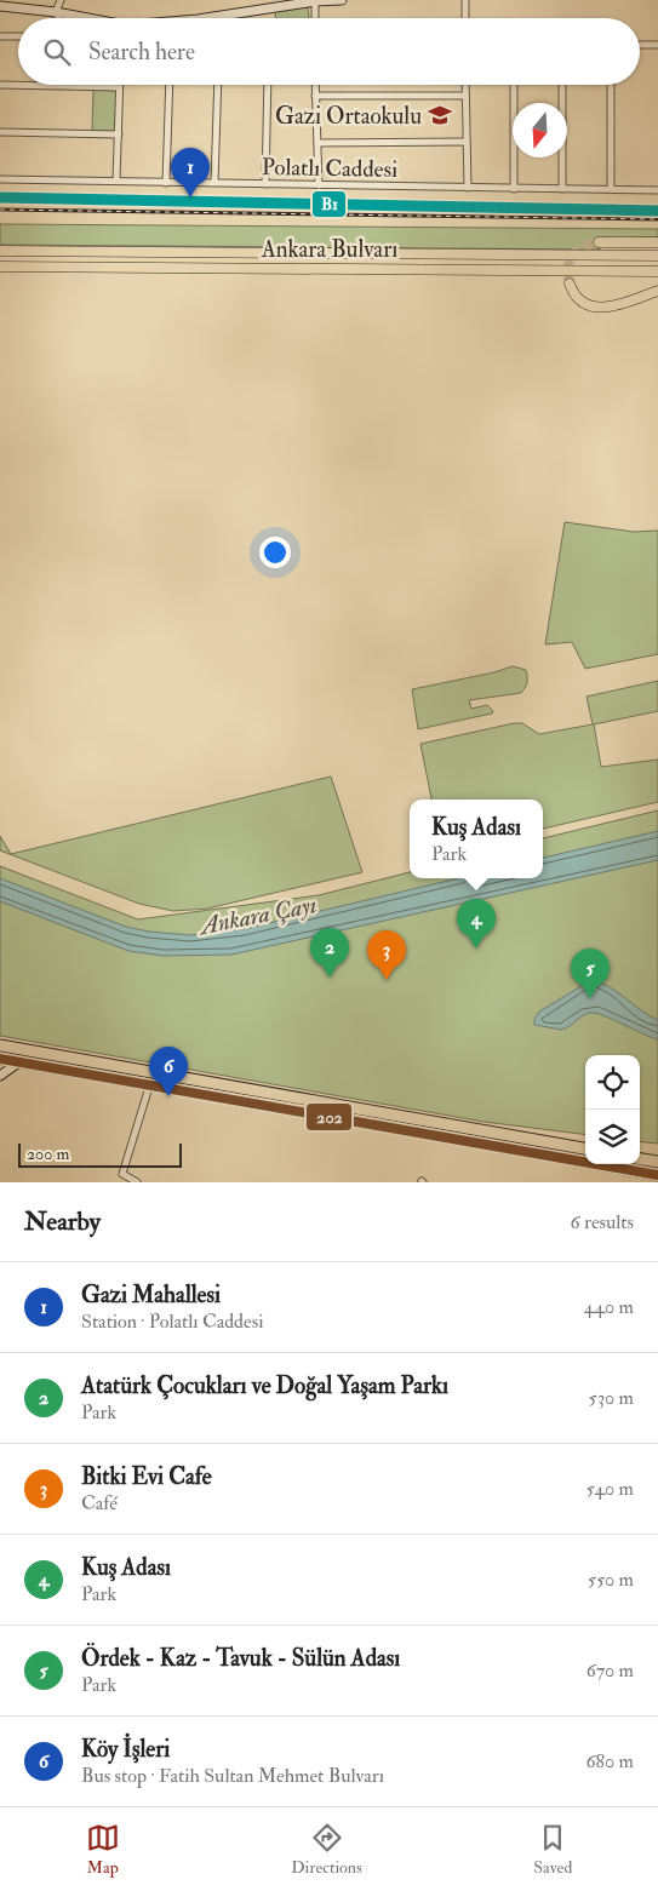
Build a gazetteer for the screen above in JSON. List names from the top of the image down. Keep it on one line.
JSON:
{"streets":{"main road":["Ankara Bulvarı"],"street":["Polatlı Caddesi"]},"water":["Ankara Çayı"],"places":{"school or university":["Gazi Ortaokulu"]},"lines":["transit line B1","transit line 202"],"scale_bar":"200 m","north":"bottom","page":{"search":"Search here","pins":["1","4","2","3","5","6"],"popup":["Kuş Adası","Park"],"scale":"200 m","heading":["Nearby","6 results"],"list":[{"mark":"1","name":"Gazi Mahallesi","note":"Station · Polatlı Caddesi","value":"440 m"},{"mark":"2","name":"Atatürk Çocukları ve Doğal Yaşam Parkı","note":"Park","value":"530 m"},{"mark":"3","name":"Bitki Evi Cafe","note":"Café","value":"540 m"},{"mark":"4","name":"Kuş Adası","note":"Park","value":"550 m"},{"mark":"5","name":"Ördek - Kaz - Tavuk - Sülün Adası","note":"Park","value":"670 m"},{"mark":"6","name":"Köy İşleri","note":"Bus stop · Fatih Sultan Mehmet Bulvarı","value":"680 m"}],"nav":["Map","Directions","Saved"]}}
